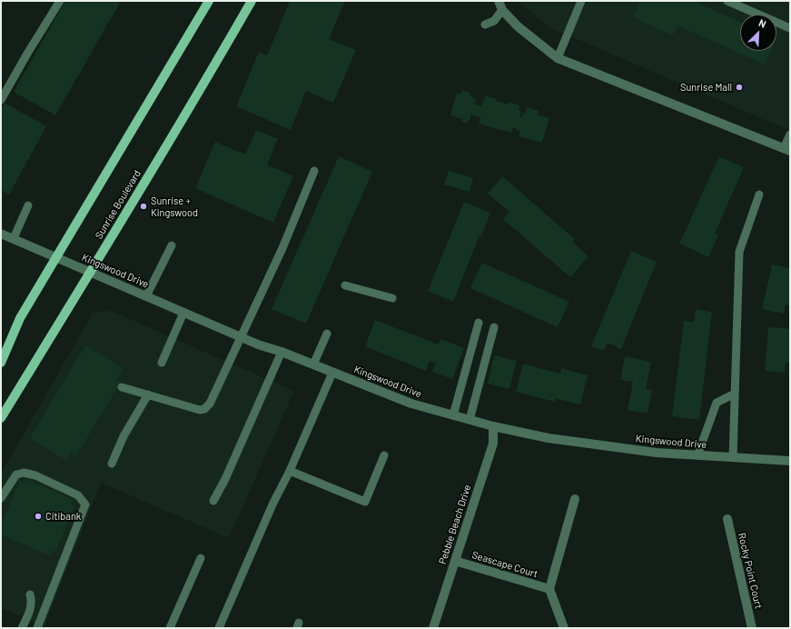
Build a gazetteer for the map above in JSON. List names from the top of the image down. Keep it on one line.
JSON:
{"streets":{"main road":["Sunrise Boulevard"],"street":["Kingswood Drive","Pebble Beach Drive","Seascape Court","Rocky Point Court"]},"crossings":[["Sunrise Boulevard","Kingswood Drive"],["Kingswood Drive","Pebble Beach Drive"],["Pebble Beach Drive","Seascape Court"]],"places":["Sunrise Mall","Sunrise + Kingswood","Citibank"],"north":"top right"}
